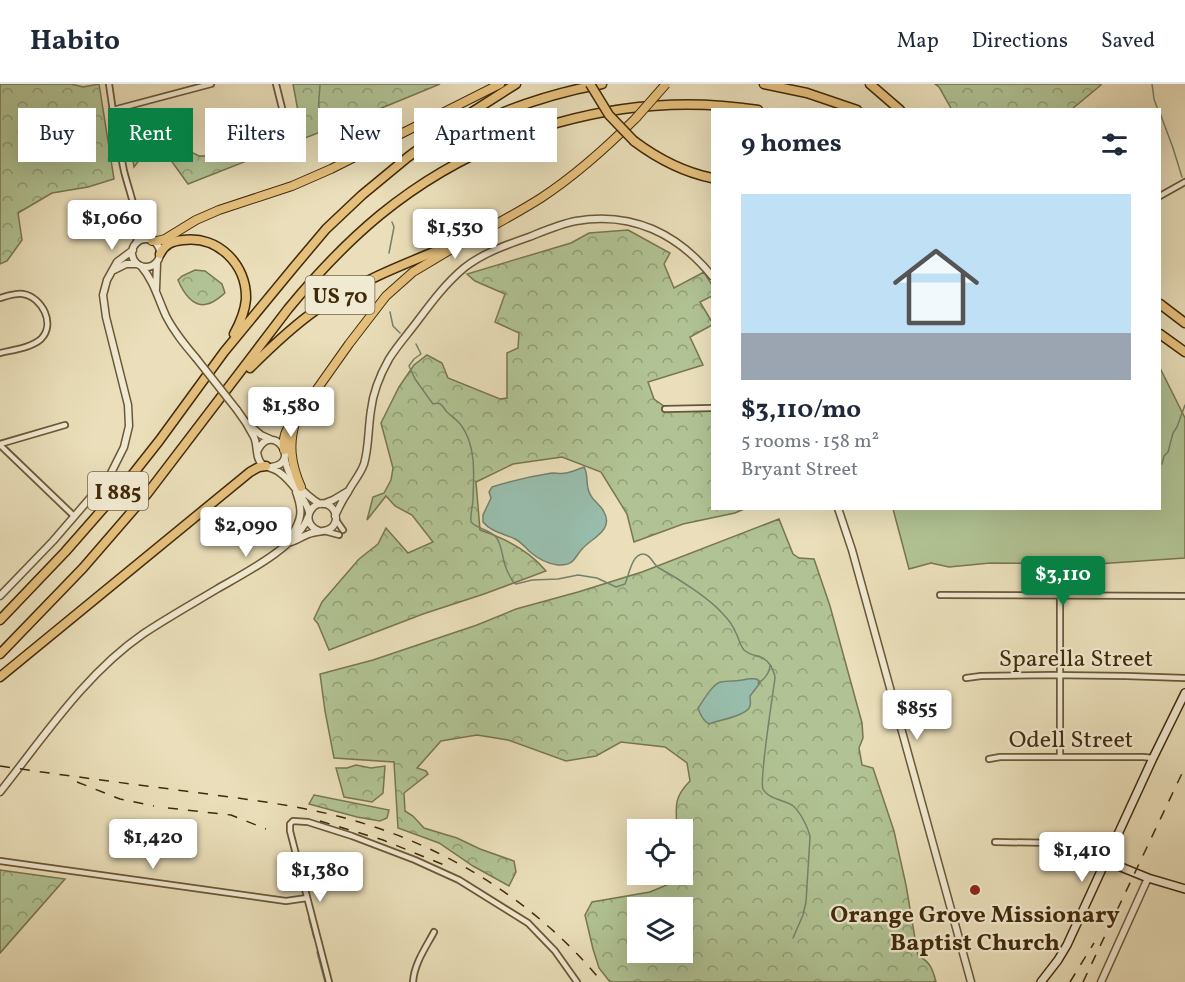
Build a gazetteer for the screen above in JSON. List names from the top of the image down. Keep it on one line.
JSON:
{"streets":{"highway":["US 70","I 885"],"street":["Sparella Street","Odell Street"]},"crossings":[["US 70","I 885"]],"places":["Orange Grove Missionary Baptist Church"],"page":{"header":"Habito","nav":["Map","Directions","Saved"],"chip":["Buy","Rent","Filters","New","Apartment"],"heading":"9 homes","list":[{"name":"$3,110/mo","note":"5 rooms · 158 m² · Bryant Street"}],"price":["$1,060","$1,530","$1,580","$2,090","$3,110","$855","$1,420","$1,410","$1,380"]}}
